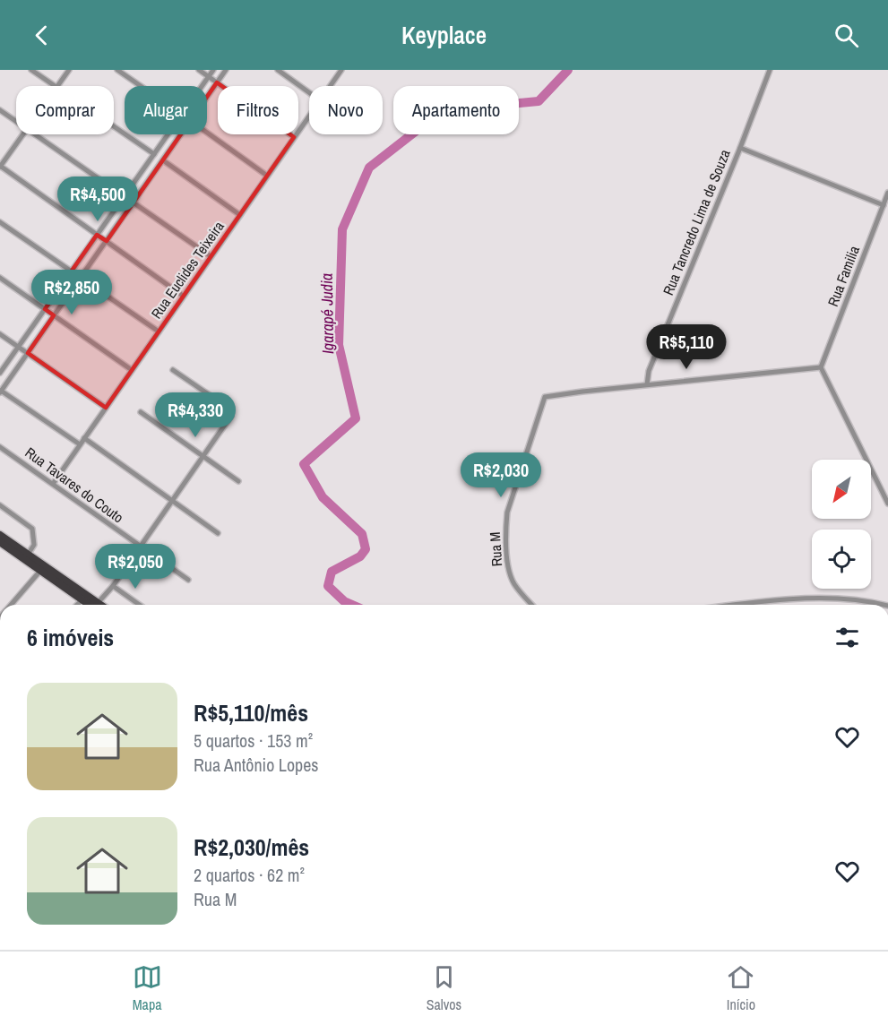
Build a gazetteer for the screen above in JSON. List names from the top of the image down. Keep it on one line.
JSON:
{"streets":{"street":["Rua Tancredo Lima de Souza","Rua Euclides Teixeira","Rua Familia","Rua Tavares do Couto","Rua M"]},"crossings":[["Rua Tancredo Lima de Souza","Rua M"],["Rua Euclides Teixeira","Rua Tavares do Couto"]],"water":["Igarapé Judia"],"north":"bottom left","page":{"header":"Keyplace","chip":["Comprar","Alugar","Filtros","Novo","Apartamento"],"price":["R$4,500","R$2,850","R$5,110","R$4,330","R$2,030","R$2,050"],"heading":"6 imóveis","list":[{"name":"R$5,110/mês","note":"5 quartos · 153 m² · Rua Antônio Lopes"},{"name":"R$2,030/mês","note":"2 quartos · 62 m² · Rua M"}],"tabs":["Mapa","Salvos","Início"]}}
